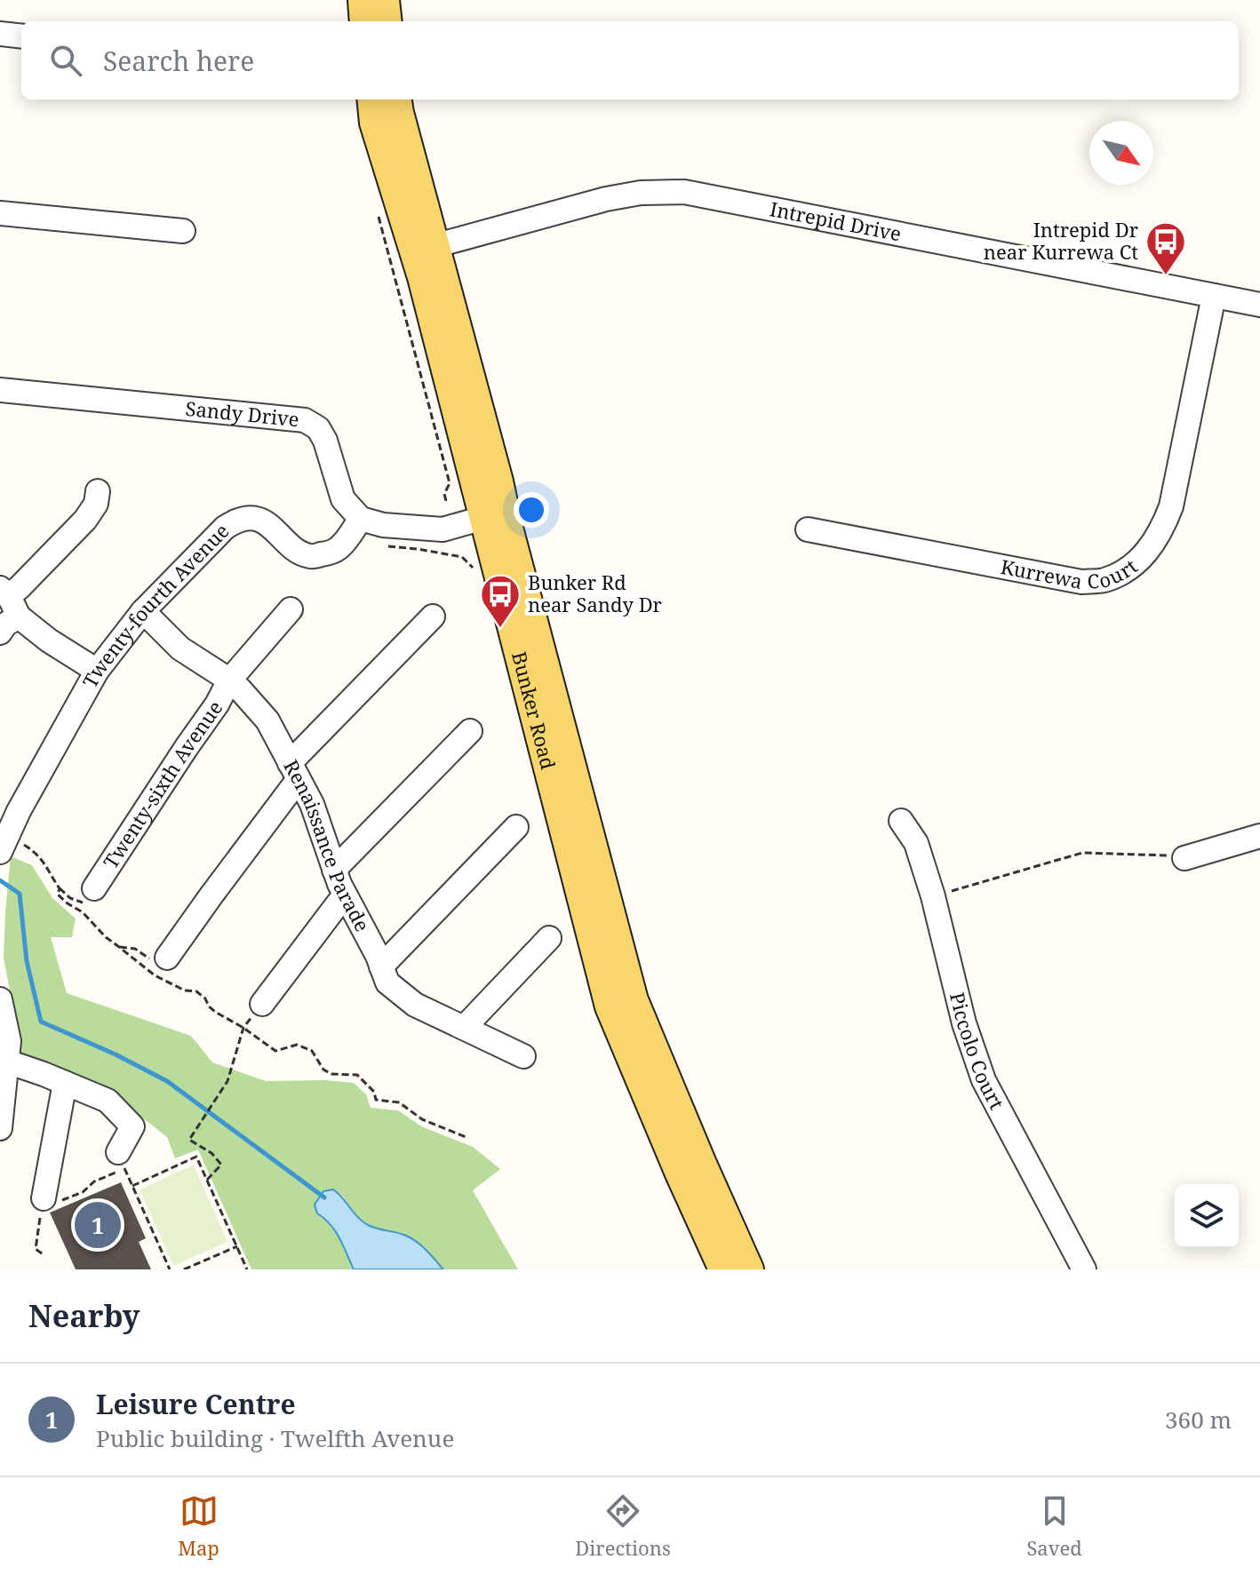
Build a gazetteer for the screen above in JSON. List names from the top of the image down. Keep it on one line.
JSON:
{"streets":{"main road":["Bunker Road"],"street":["Intrepid Drive","Sandy Drive","Kurrewa Court","Twenty-fourth Avenue","Twenty-sixth Avenue","Renaissance Parade","Piccolo Court"]},"crossings":[["Intrepid Drive","Kurrewa Court"],["Intrepid Drive","Bunker Road"],["Sandy Drive","Twenty-fourth Avenue"],["Twenty-fourth Avenue","Renaissance Parade"],["Twenty-sixth Avenue","Renaissance Parade"]],"places":{"bus stop":["Intrepid Dr near Kurrewa Ct","Bunker Rd near Sandy Dr"]},"north":"bottom right","page":{"search":"Search here","pins":"1","heading":"Nearby","list":[{"mark":"1","name":"Leisure Centre","note":"Public building · Twelfth Avenue","value":"360 m"}],"nav":["Map","Directions","Saved"]}}
